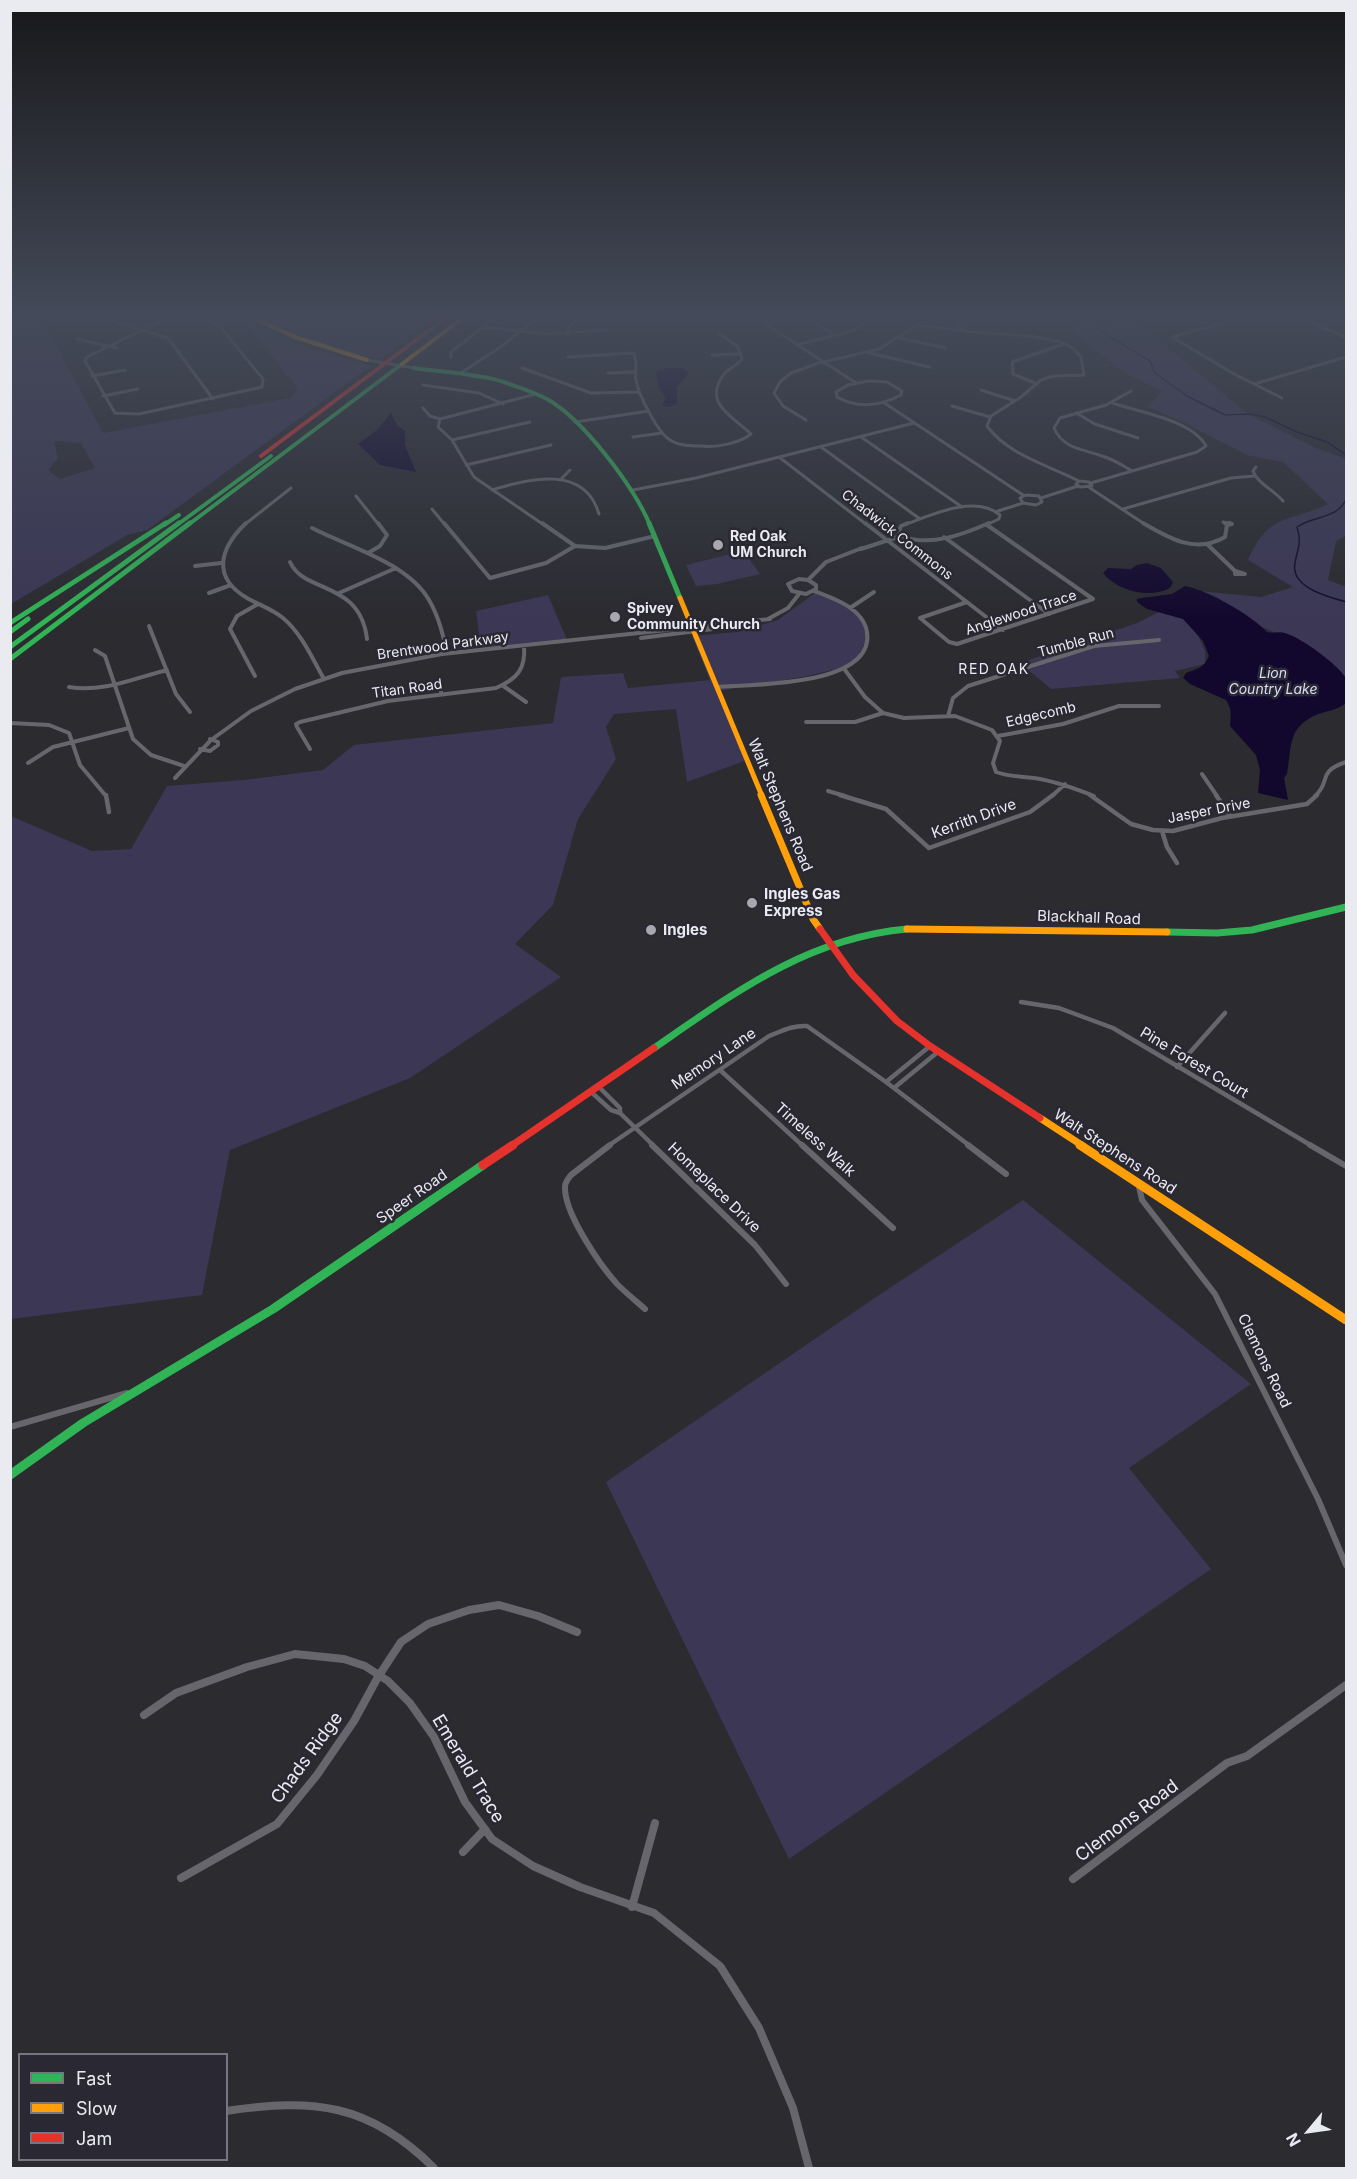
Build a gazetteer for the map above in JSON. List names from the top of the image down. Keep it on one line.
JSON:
{"streets":{"main road":["Walt Stephens Road","Blackhall Road","Speer Road"],"street":["Chadwick Commons","Anglewood Trace","Tumble Run","Brentwood Parkway","Titan Road","Edgecomb","Jasper Drive","Kerrith Drive","Memory Lane","Pine Forest Court","Timeless Walk","Homeplace Drive","Clemons Road","Chads Ridge","Emerald Trace"]},"crossings":[["Chadwick Commons","Anglewood Trace"],["Brentwood Parkway","Walt Stephens Road"],["Edgecomb","Jasper Drive"],["Walt Stephens Road","Blackhall Road"],["Walt Stephens Road","Speer Road"],["Walt Stephens Road","Clemons Road"],["Jasper Drive","Kerrith Drive"],["Blackhall Road","Speer Road"],["Memory Lane","Timeless Walk"],["Memory Lane","Homeplace Drive"],["Homeplace Drive","Speer Road"],["Chads Ridge","Emerald Trace"]],"districts":["RED OAK"],"water":["Lion Country Lake"],"places":["Red Oak UM Church","Spivey Community Church","Ingles Gas Express","Ingles"],"legend":["Fast","Slow","Jam"],"north":"bottom left"}
